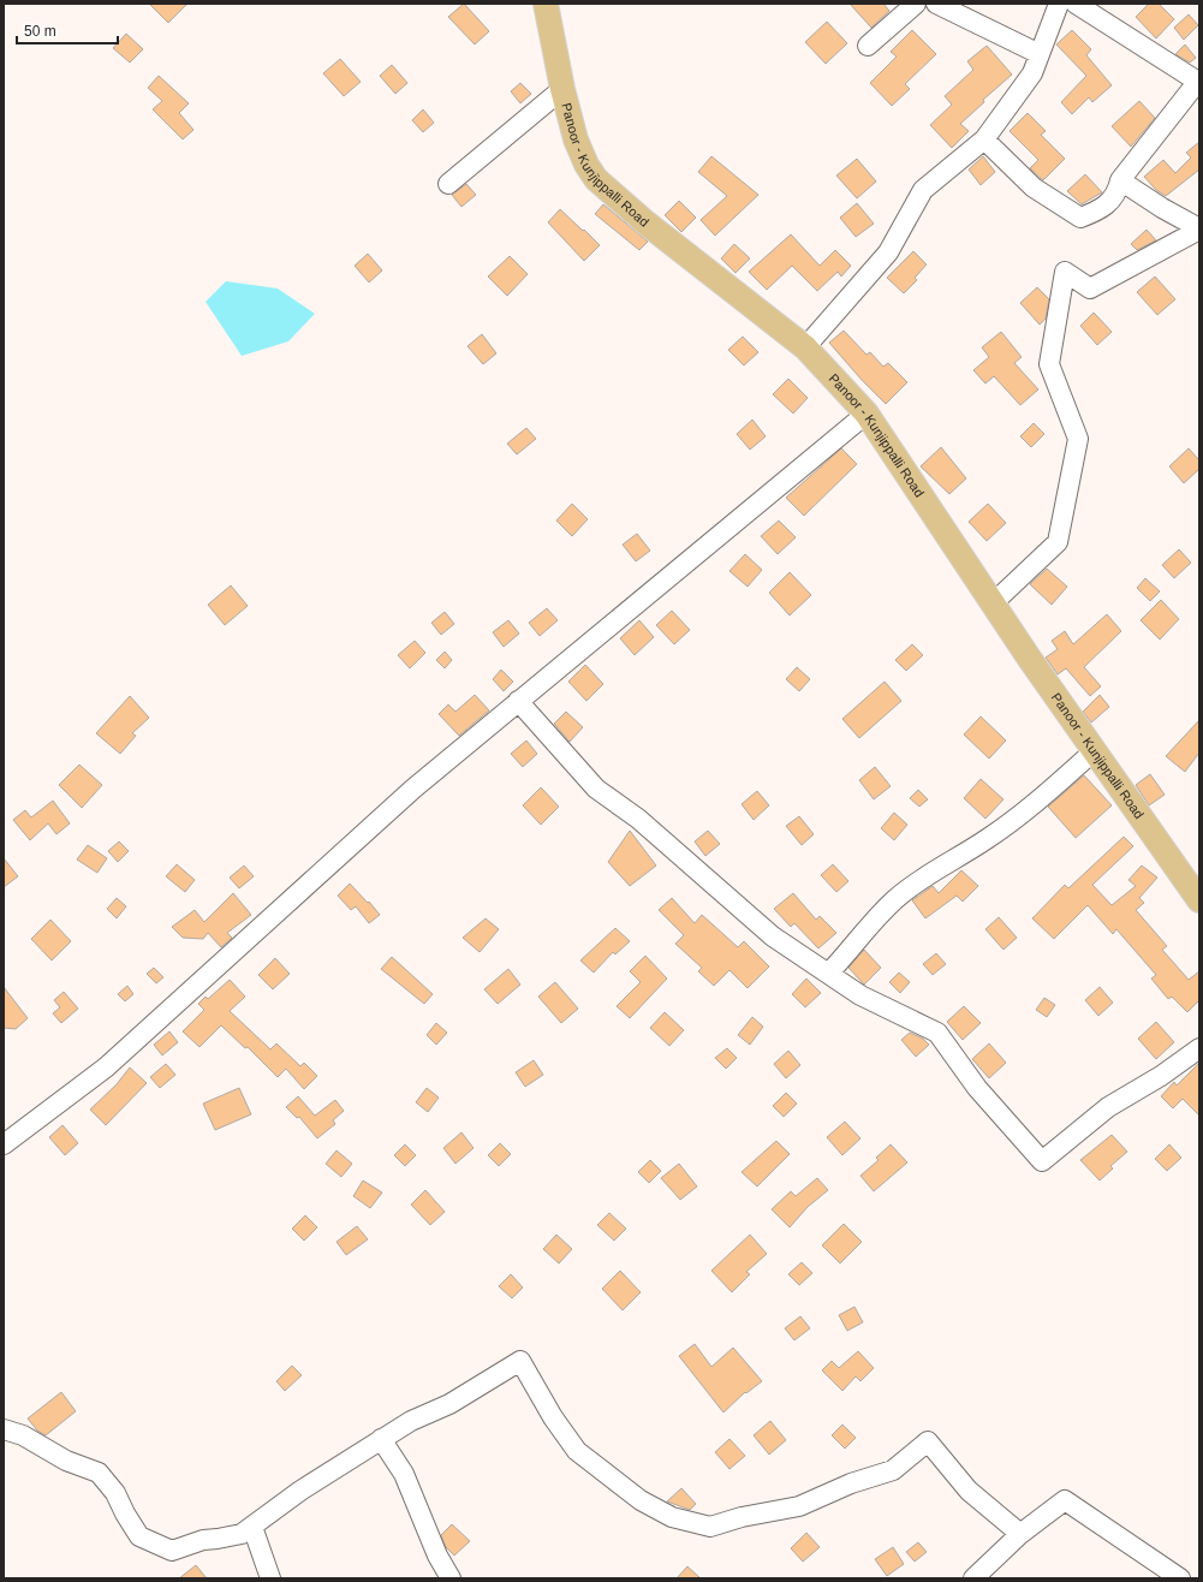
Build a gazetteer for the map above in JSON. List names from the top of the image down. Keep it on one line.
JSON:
{"streets":{"main road":["Panoor - Kunjippalli Road"]},"scale_bar":"50 m"}
